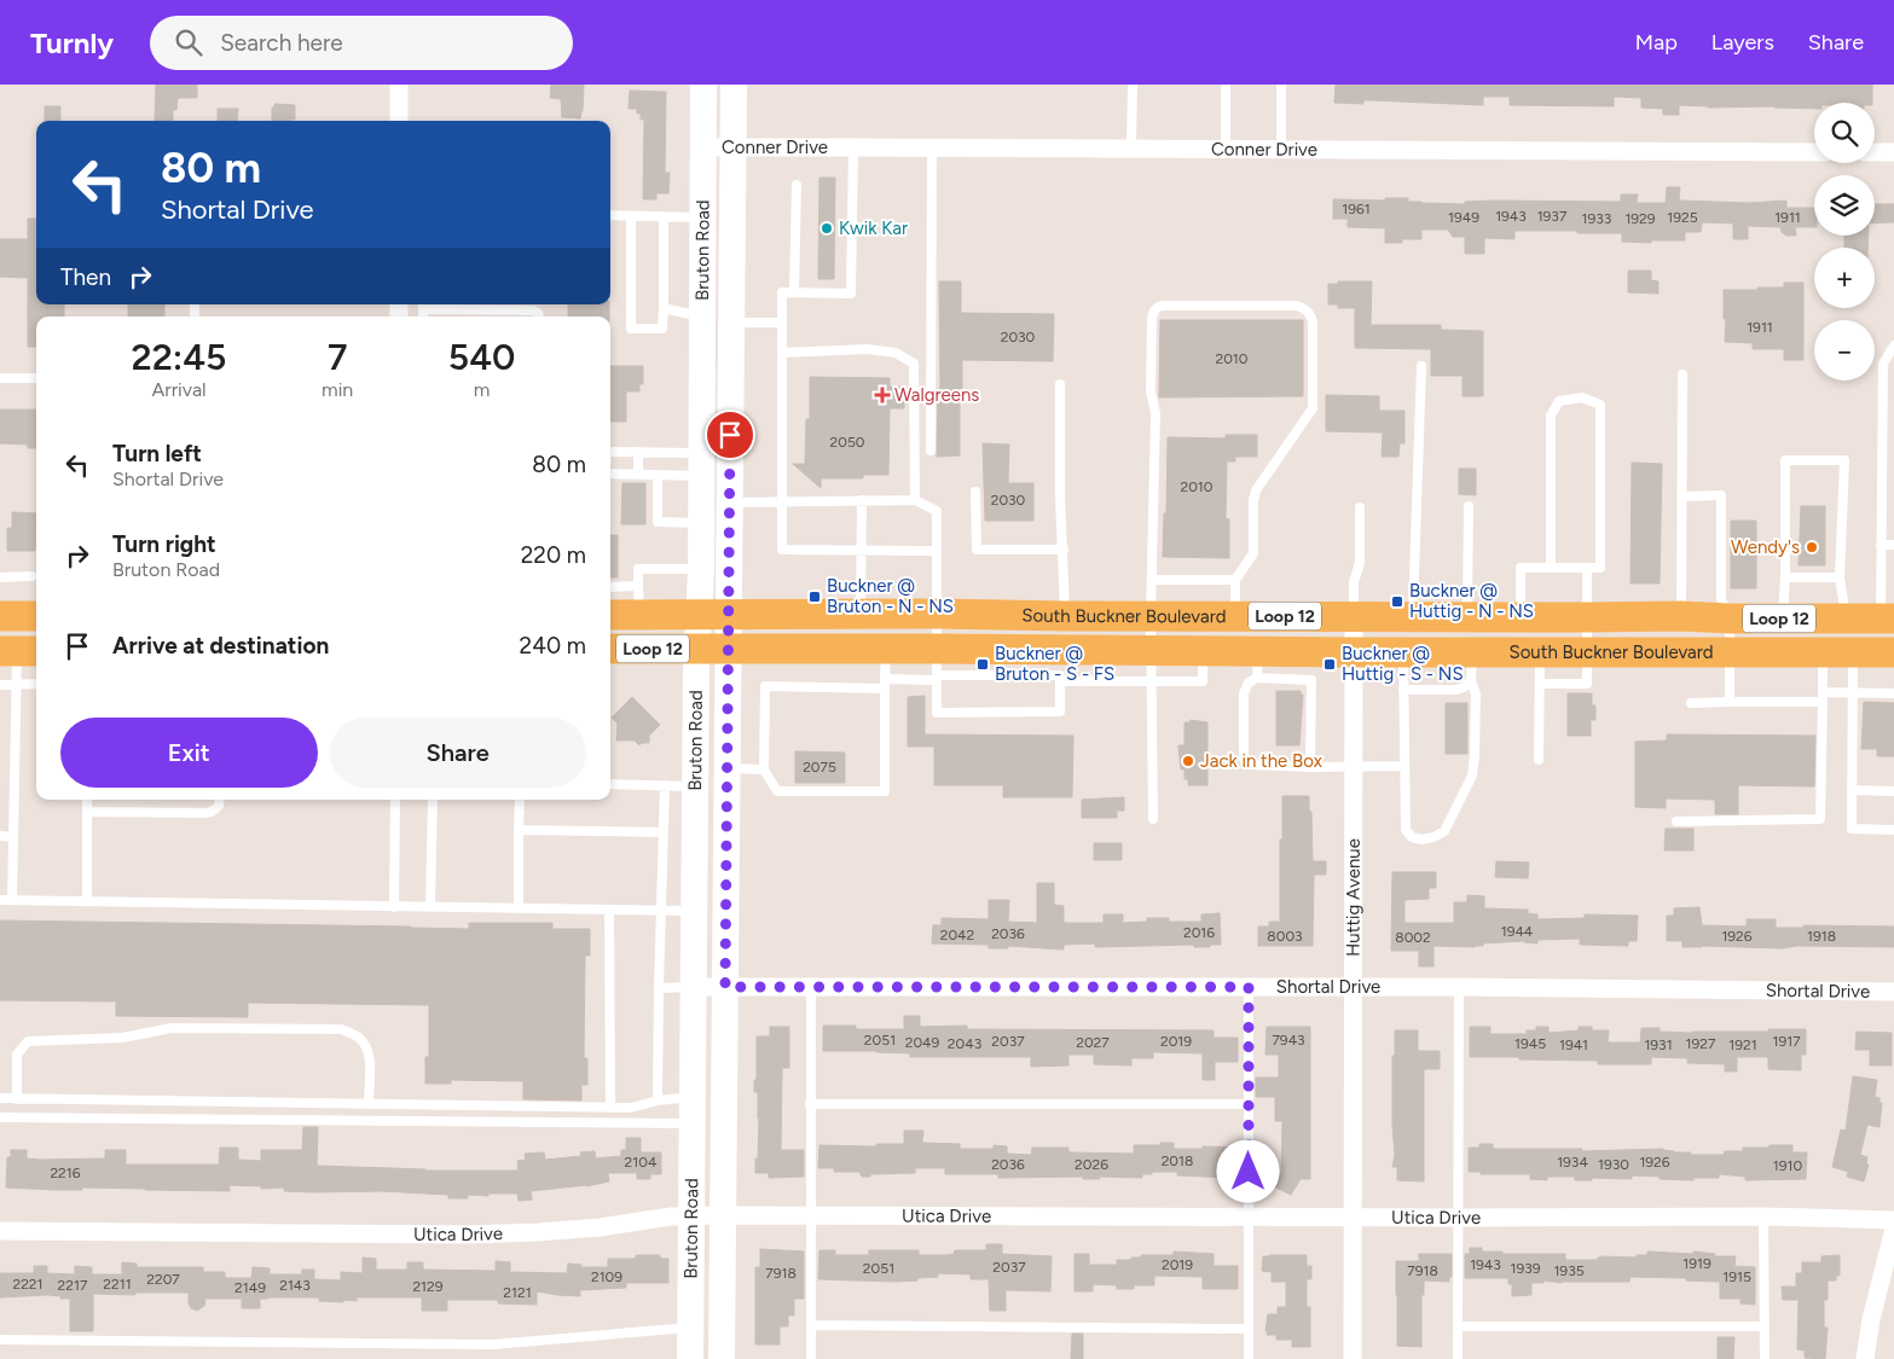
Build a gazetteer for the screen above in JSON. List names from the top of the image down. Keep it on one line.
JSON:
{"streets":{"main road":["Bruton Road","South Buckner Boulevard","Loop 12"],"street":["Conner Drive","Huttig Avenue","Shortal Drive","Utica Drive"]},"crossings":[["Conner Drive","Bruton Road"],["Bruton Road","South Buckner Boulevard"],["Bruton Road","Shortal Drive"],["Bruton Road","Utica Drive"],["South Buckner Boulevard","Huttig Avenue"],["Huttig Avenue","Shortal Drive"],["Huttig Avenue","Utica Drive"]],"places":{"other":["Kwik Kar","Wendy's","Jack in the Box"],"health":["Walgreens"],"transit":["Buckner @ Bruton - N - NS","Buckner @ Huttig - N - NS","Buckner @ Bruton - S - FS","Buckner @ Huttig - S - NS"]},"house_numbers":["1961","1943","1937","1949","1925","1911","1933","1929","1911","2030","2010","2050","2010","2030","2075","1944","2016","2036","2042","8003","1926","1918","8002","2051","7943","2037","2019","1917","2049","2027","2043","1945","1927","1941","1931","1921","2018","2104","1934","1926","2036","2026","1930","1910","2216","1919","2019","1943","2037","2051","1939","7918","1935","7918","2109","1915","2207","2221","2211","2217","2143","2129","2149","2121"],"page":{"header":"Turnly","search":"Search here","nav":["Map","Layers","Share"],"map_buttons":["+","−"],"turn":["80 m","Shortal Drive"],"then":"Then","eta":["22:45","Arrival","7","min","540","m"],"list":[{"name":"Turn left","note":"Shortal Drive","value":"80 m"},{"name":"Turn right","note":"Bruton Road","value":"220 m"},{"name":"Arrive at destination","value":"240 m"}],"buttons":["Exit","Share"]}}
